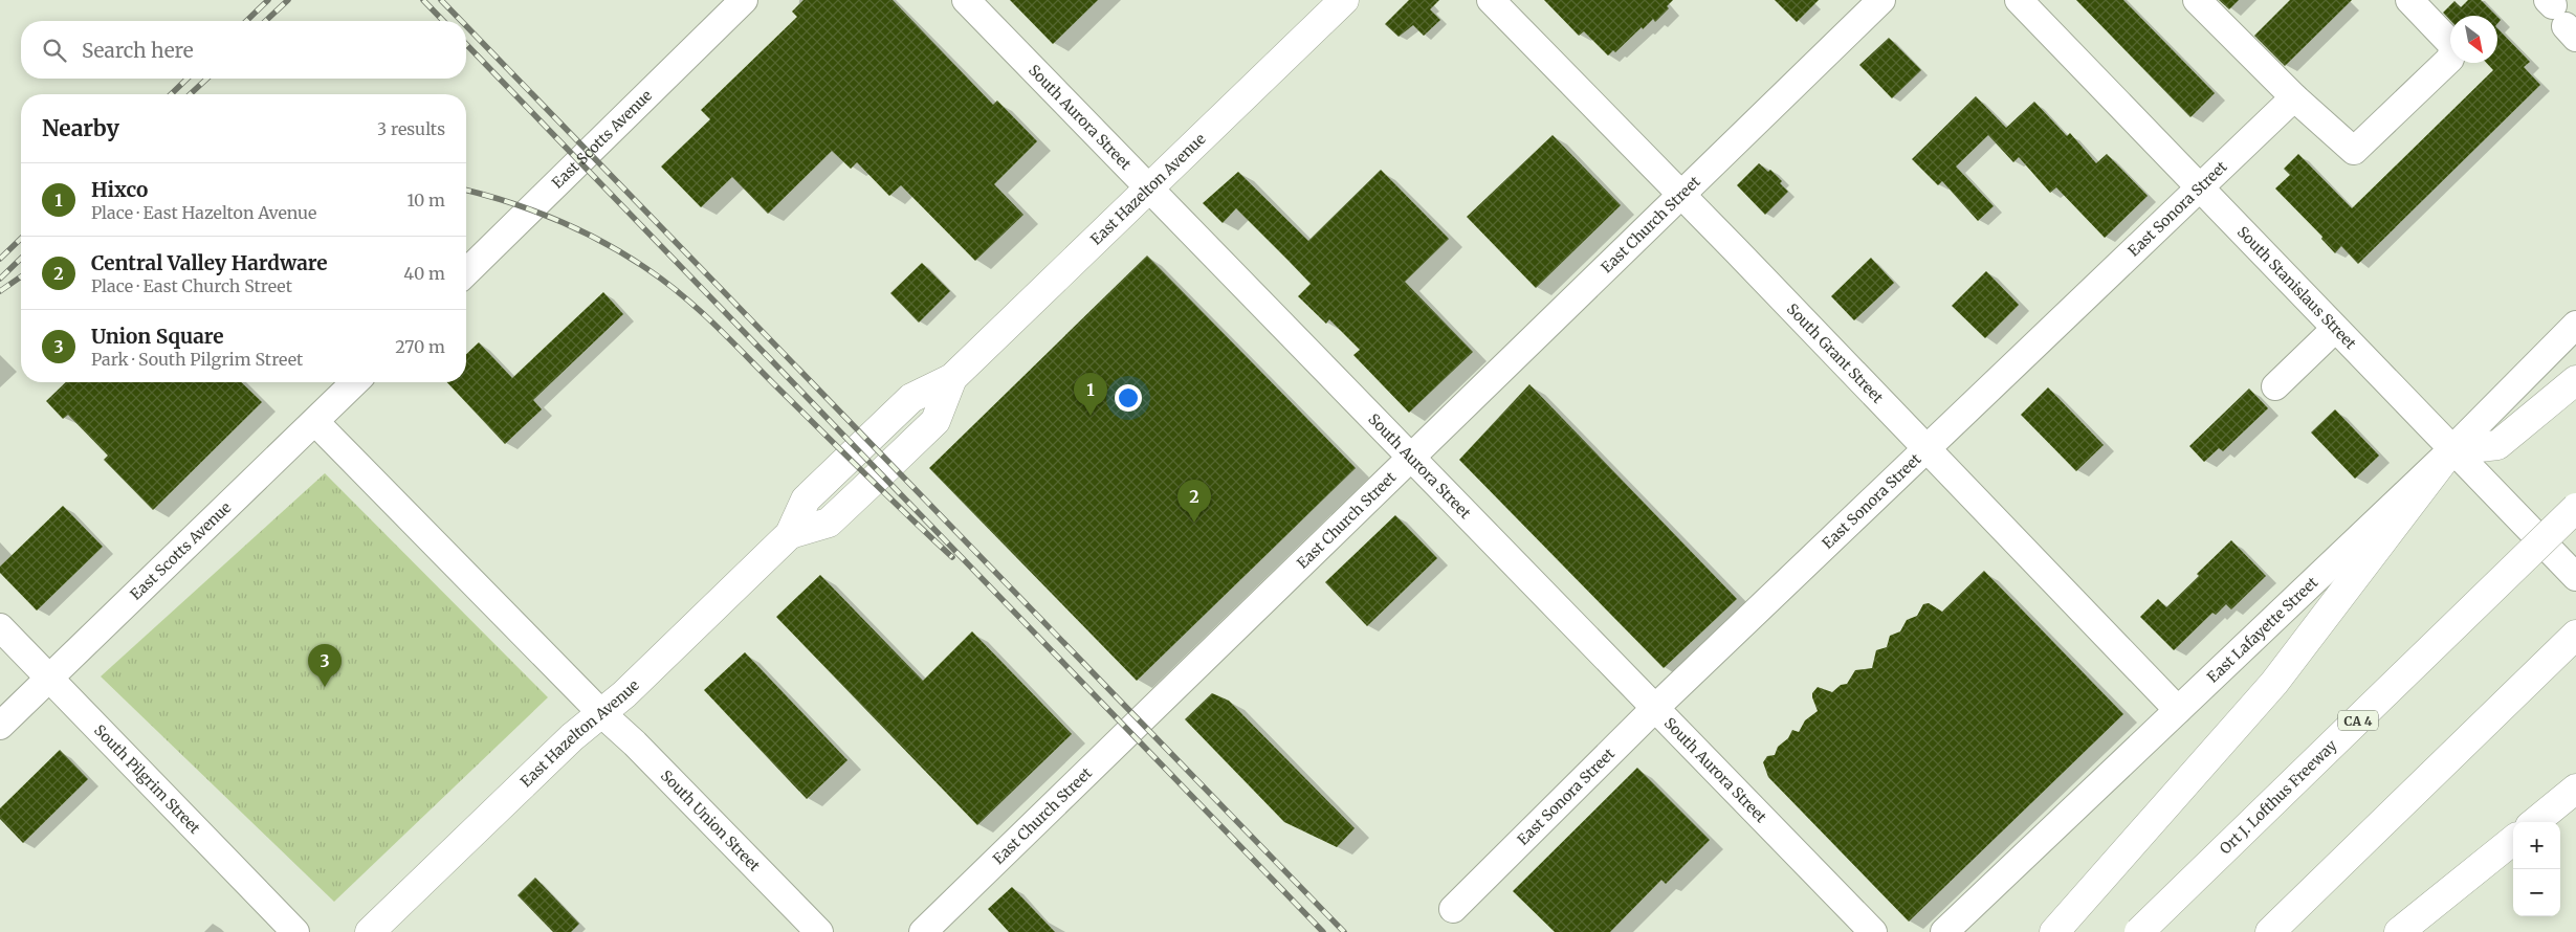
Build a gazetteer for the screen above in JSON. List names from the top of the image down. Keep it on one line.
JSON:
{"streets":{"main road":["East Hazelton Avenue","CA 4","Ort J. Lofthus Freeway"],"street":["South Aurora Street","East Scotts Avenue","East Sonora Street","East Church Street","South Stanislaus Street","South Grant Street","East Lafayette Street","South Pilgrim Street","South Union Street"]},"crossings":[["South Aurora Street","East Hazelton Avenue"],["South Aurora Street","East Sonora Street"],["South Aurora Street","East Church Street"],["East Scotts Avenue","South Pilgrim Street"],["East Scotts Avenue","South Union Street"],["East Hazelton Avenue","South Union Street"],["East Sonora Street","South Stanislaus Street"],["East Sonora Street","South Grant Street"],["East Church Street","South Grant Street"],["South Stanislaus Street","East Lafayette Street"],["South Grant Street","East Lafayette Street"]],"north":"bottom right","page":{"search":"Search here","heading":["Nearby","3 results"],"list":[{"mark":"1","name":"Hixco","note":"Place · East Hazelton Avenue","value":"10 m"},{"mark":"2","name":"Central Valley Hardware","note":"Place · East Church Street","value":"40 m"},{"mark":"3","name":"Union Square","note":"Park · South Pilgrim Street","value":"270 m"}],"pins":["1","2","3"],"map_buttons":["+","−"]}}
